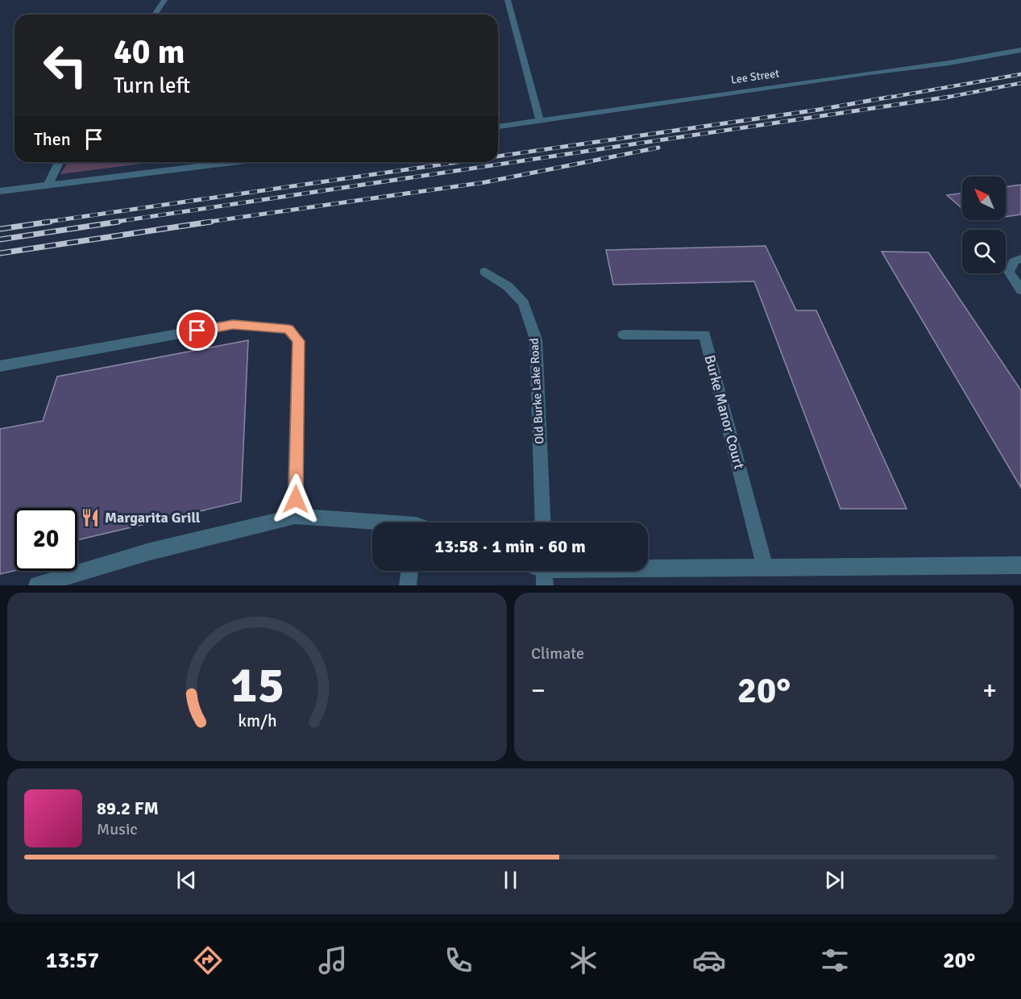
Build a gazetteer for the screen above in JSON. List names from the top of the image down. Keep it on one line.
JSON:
{"streets":{"street":["Lee Street","Old Burke Lake Road","Burke Manor Court"]},"places":{"restaurant":["Margarita Grill"]},"north":"top left","page":{"turn":["40 m","Turn left"],"then":"Then","limit":"20","trip":"13:58 · 1 min · 60 m","tile":"Climate","heat":["−","20°","+"],"song":["89.2 FM","Music"],"tabs":["13:57","20°"],"gauge":["15","km/h"]}}
